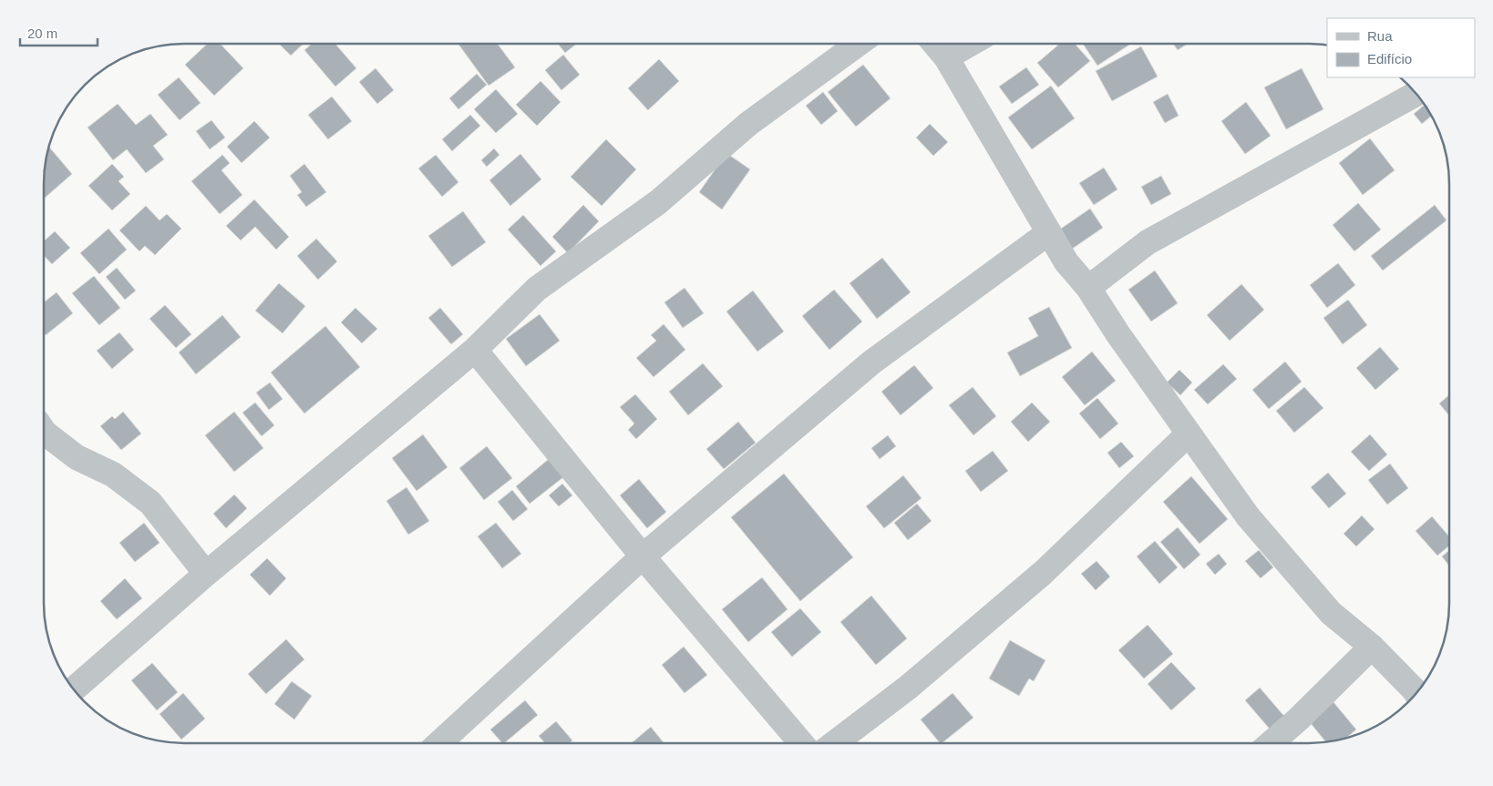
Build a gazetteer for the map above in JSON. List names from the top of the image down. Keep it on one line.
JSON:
{"legend":["Rua","Edifício"],"scale_bar":"20 m"}
